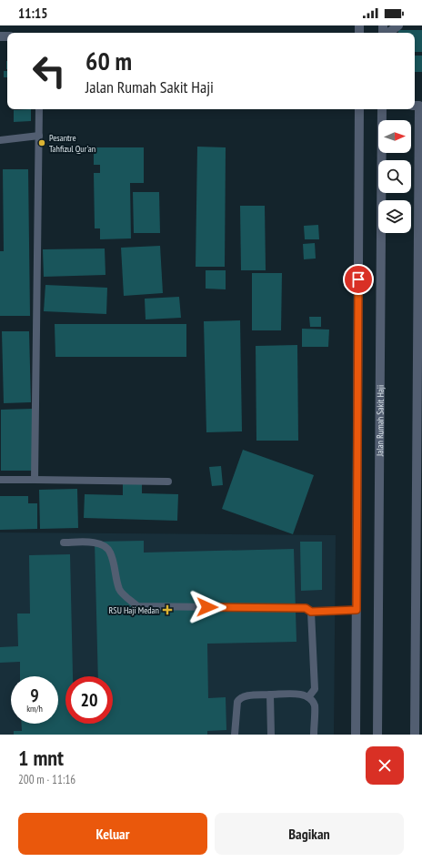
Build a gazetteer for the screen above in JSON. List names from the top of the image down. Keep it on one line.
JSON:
{"streets":{"street":["Jalan Rumah Sakit Haji"]},"places":{"other":["Pesantre Tahfizul Qur'an"],"health":["RSU Haji Medan"]},"north":"right","page":{"status":"11:15","turn":["60 m","Jalan Rumah Sakit Haji"],"speed":"9 km/h","limit":"20","heading":["1 mnt","200 m · 11:16"],"buttons":["Keluar","Bagikan"]}}
